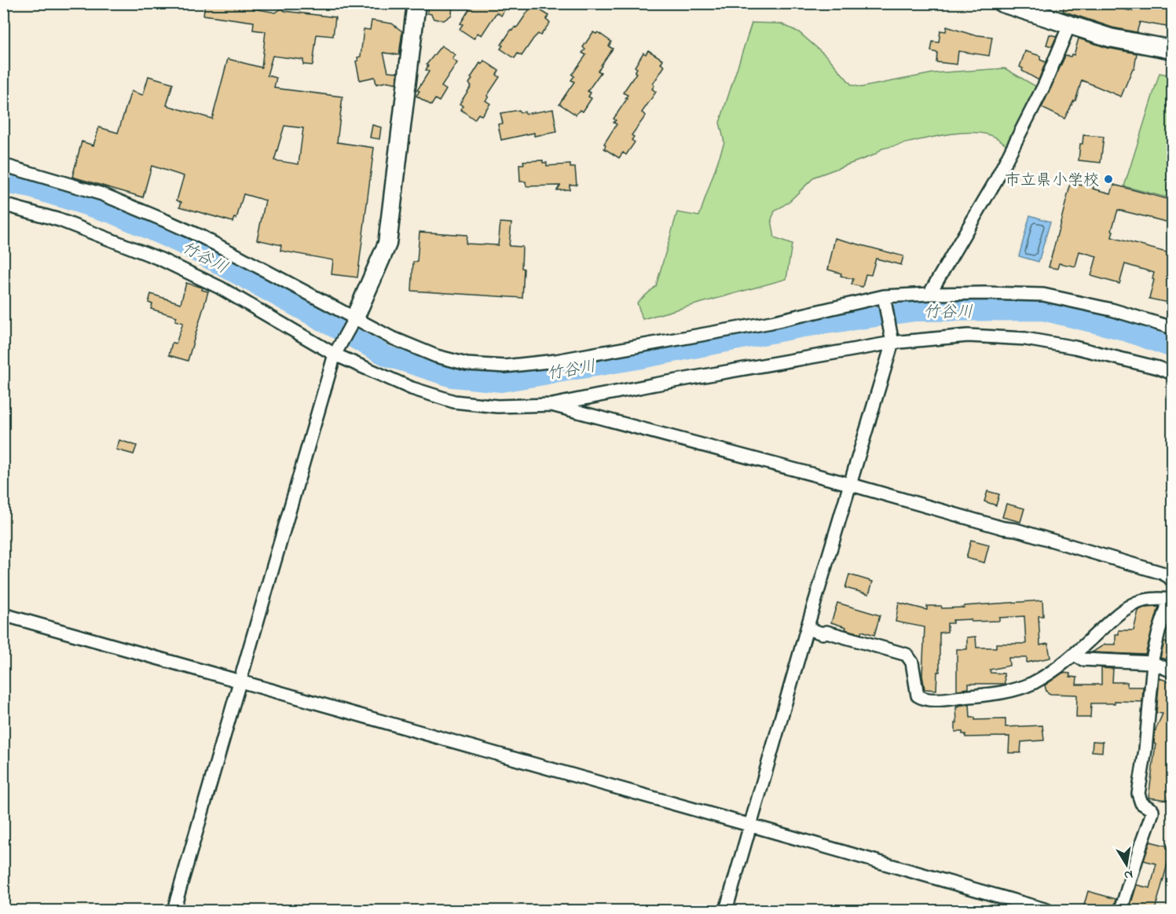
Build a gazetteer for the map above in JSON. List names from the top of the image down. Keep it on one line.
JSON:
{"water":["竹谷川"],"places":["市立県小学校"],"north":"bottom"}
